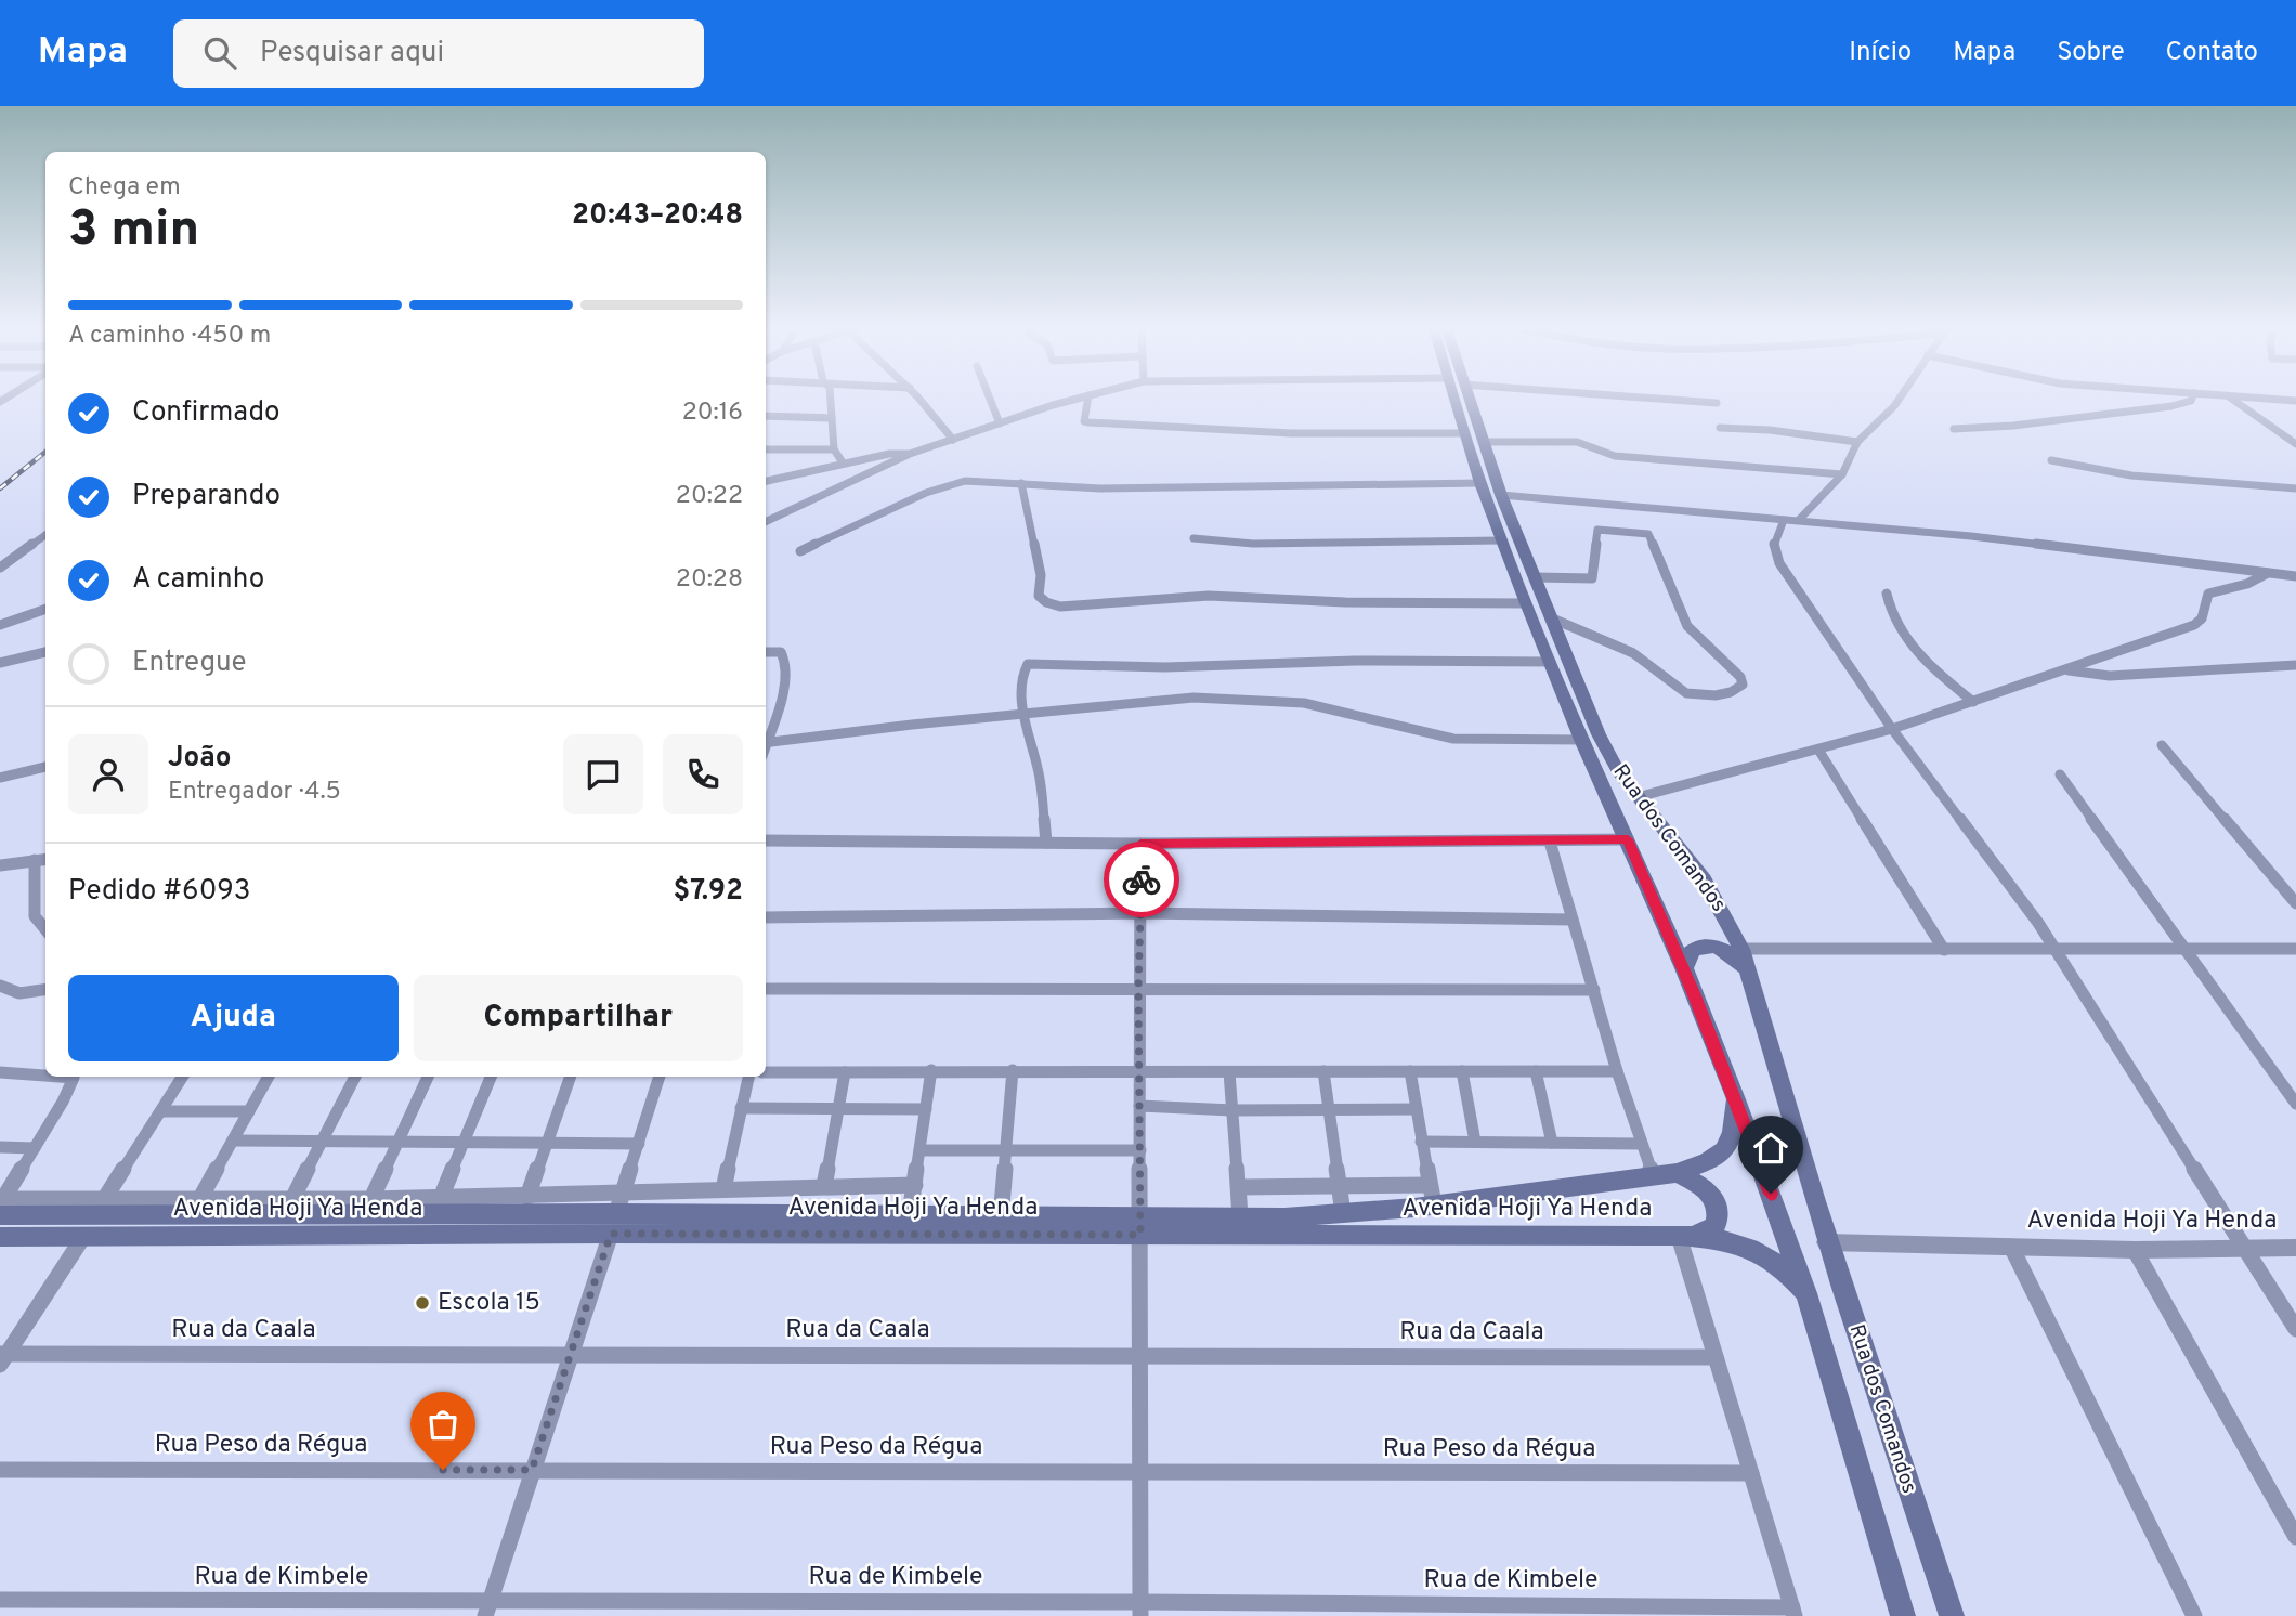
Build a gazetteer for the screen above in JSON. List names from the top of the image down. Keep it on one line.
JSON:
{"streets":{"main road":["Rua dos Comandos","Avenida Hoji Ya Henda"],"street":["Rua da Caala","Rua Peso da Régua","Rua de Kimbele"]},"crossings":[["Rua dos Comandos","Avenida Hoji Ya Henda"]],"places":["Escola 15"],"page":{"header":"Mapa","search":"Pesquisar aqui","nav":["Início","Mapa","Sobre","Contato"],"heading":["3 min","Chega em","20:43–20:48"],"panel":["João","Entregador · 4.5","Pedido #6093","$7.92"],"bar":"A caminho · 450 m","list":[["Confirmado","20:16"],["Preparando","20:22"],["A caminho","20:28"],"Entregue"],"buttons":["Ajuda","Compartilhar"]}}
